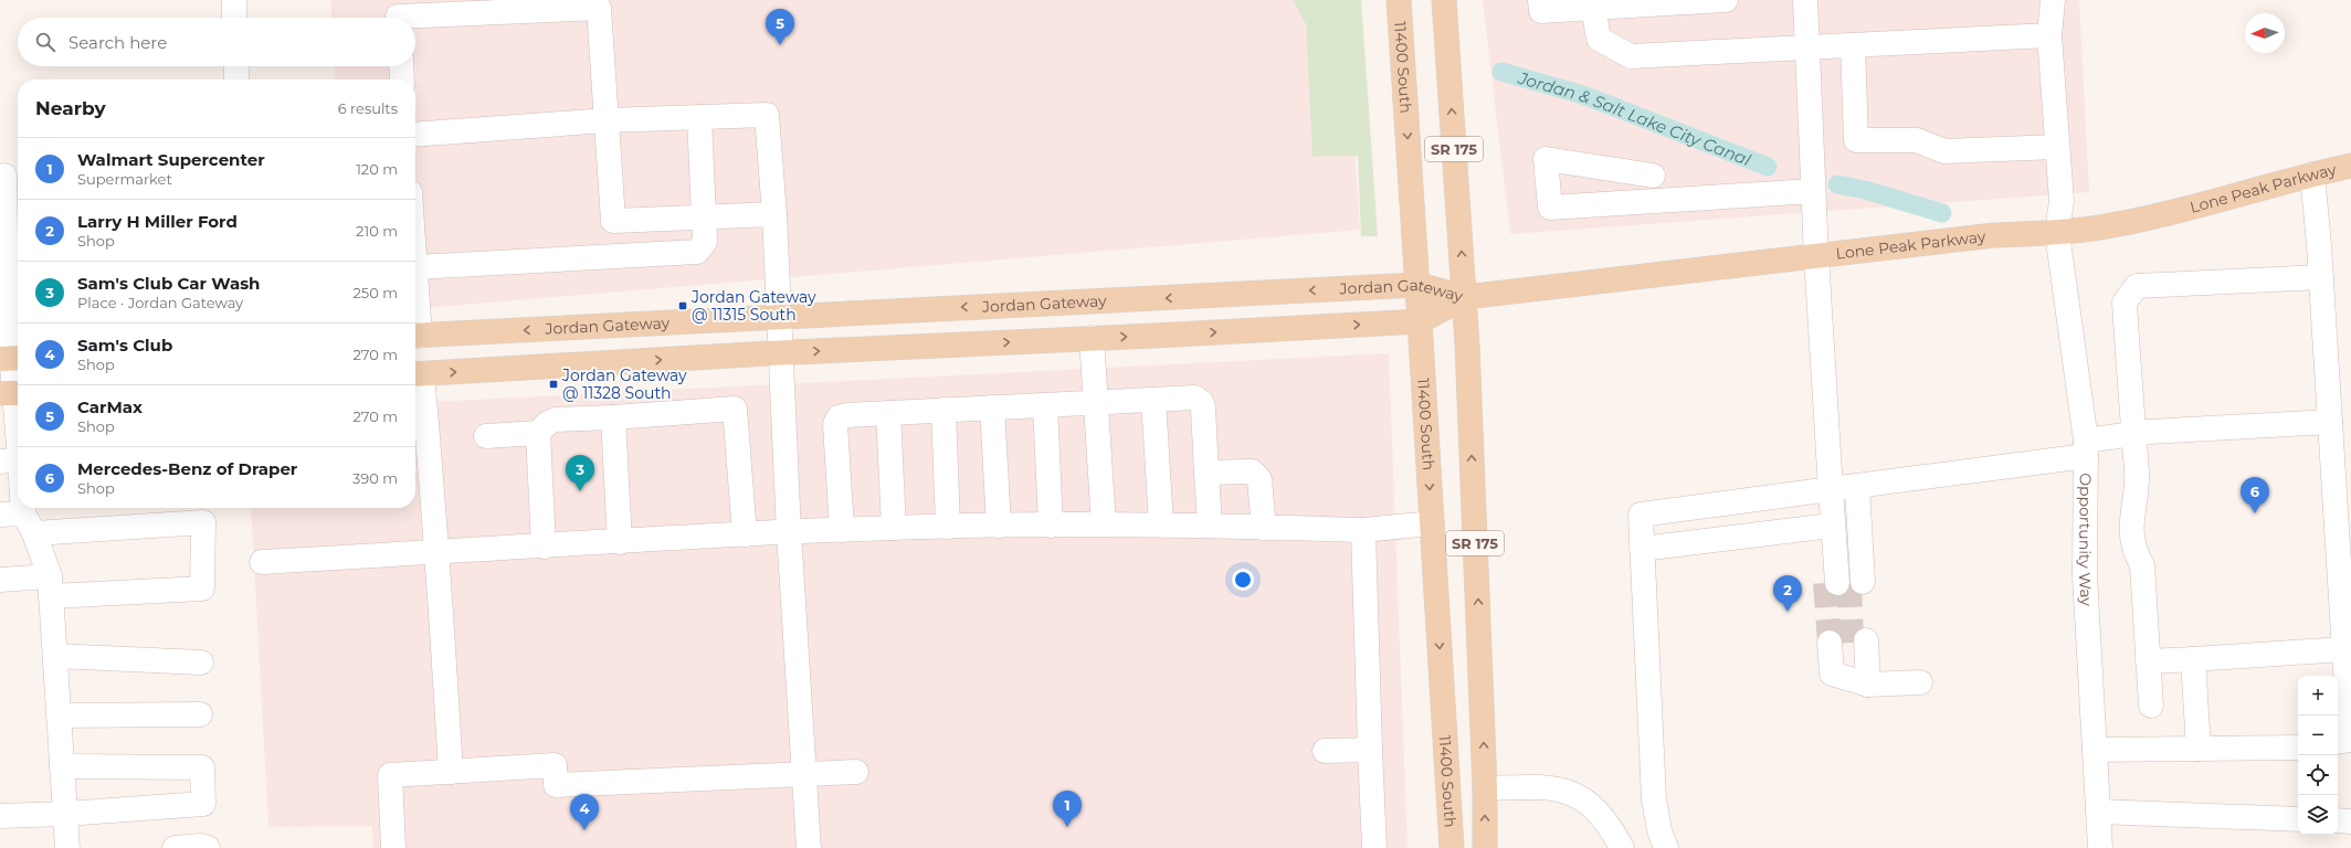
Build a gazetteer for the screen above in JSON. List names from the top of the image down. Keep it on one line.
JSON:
{"streets":{"main road":["11400 South","SR 175","Lone Peak Parkway","Jordan Gateway"],"street":["Opportunity Way"]},"crossings":[["11400 South","Jordan Gateway"],["SR 175","Lone Peak Parkway"],["SR 175","Jordan Gateway"],["Lone Peak Parkway","Jordan Gateway"],["Lone Peak Parkway","Opportunity Way"]],"water":["Jordan & Salt Lake City Canal"],"places":{"transit":["Jordan Gateway @ 11315 South","Jordan Gateway @ 11328 South"]},"north":"left","page":{"pins":["5","3","6","2","1","4"],"search":"Search here","heading":["Nearby","6 results"],"list":[{"mark":"1","name":"Walmart Supercenter","note":"Supermarket","value":"120 m"},{"mark":"2","name":"Larry H Miller Ford","note":"Shop","value":"210 m"},{"mark":"3","name":"Sam's Club Car Wash","note":"Place · Jordan Gateway","value":"250 m"},{"mark":"4","name":"Sam's Club","note":"Shop","value":"270 m"},{"mark":"5","name":"CarMax","note":"Shop","value":"270 m"},{"mark":"6","name":"Mercedes-Benz of Draper","note":"Shop","value":"390 m"}],"map_buttons":["+","−"]}}
